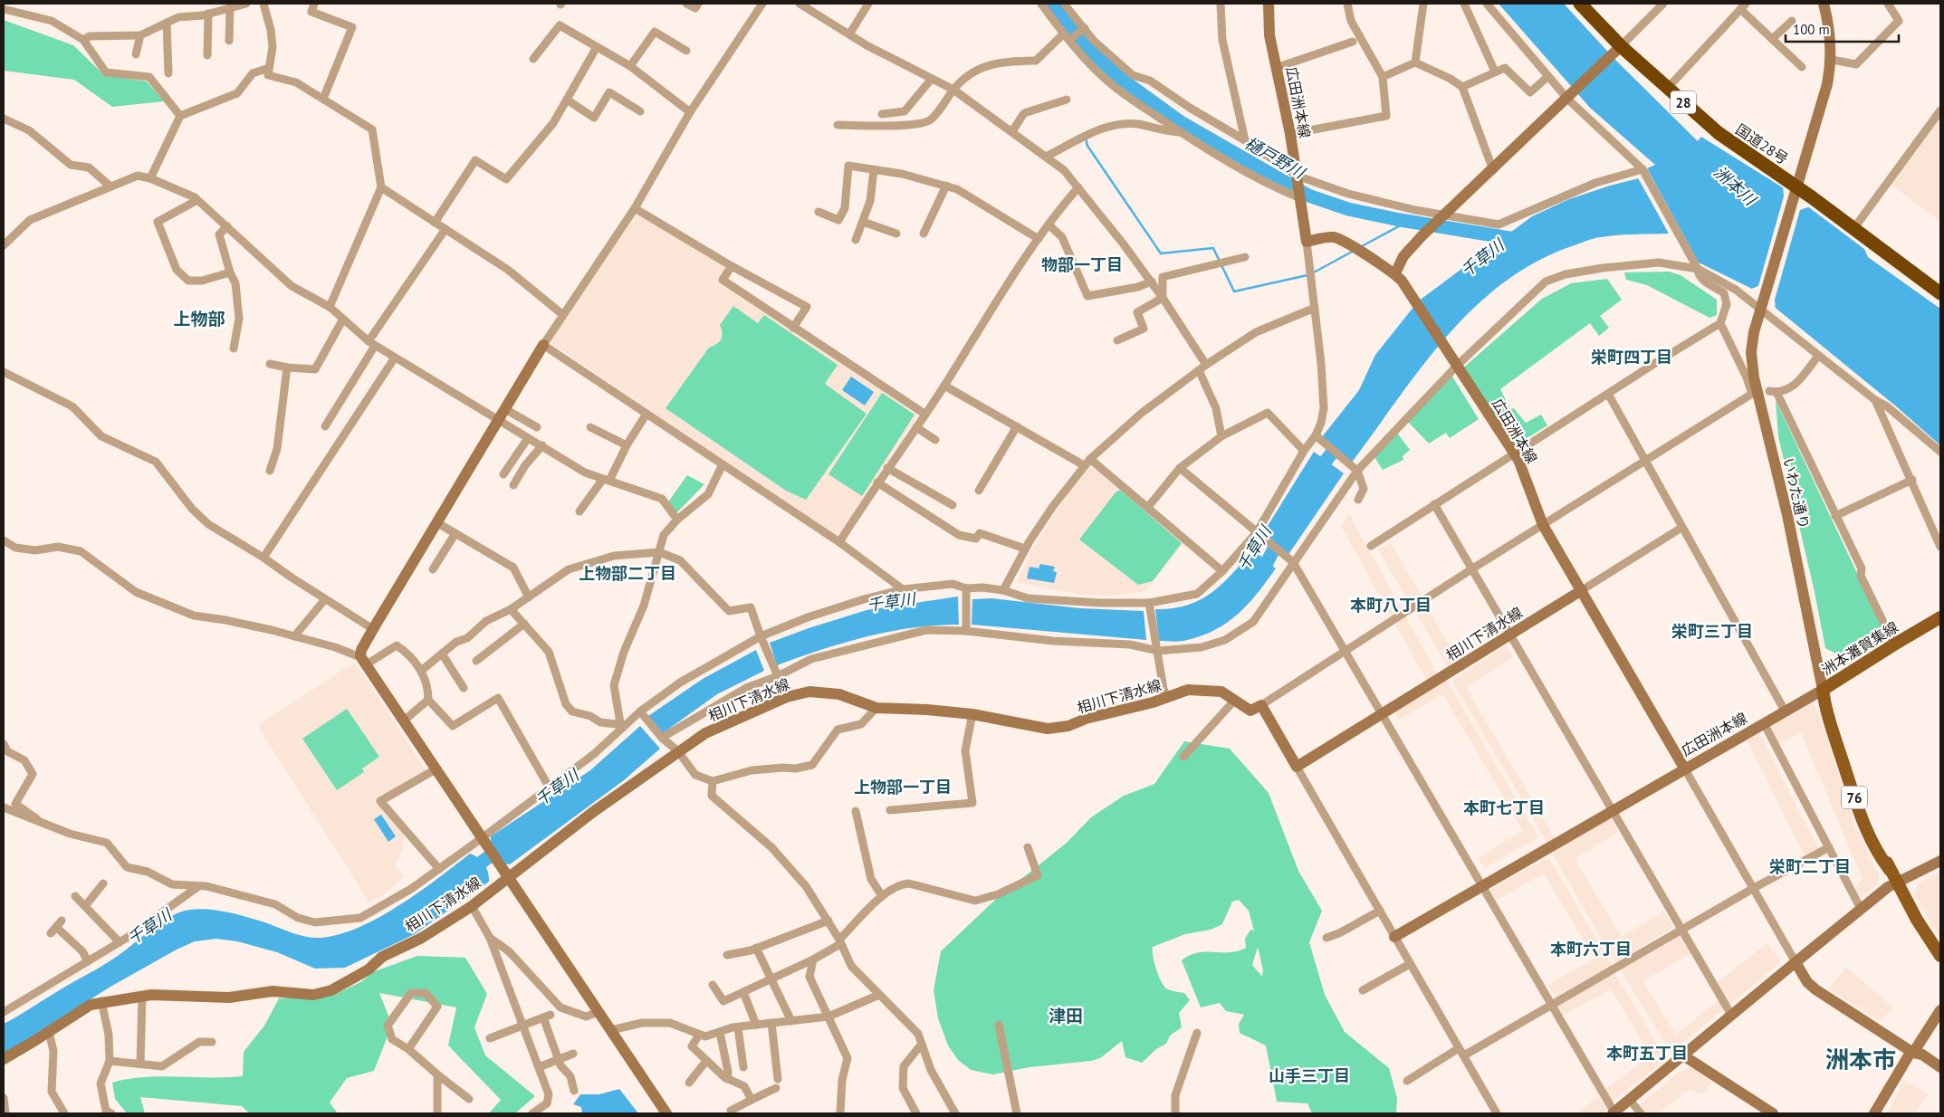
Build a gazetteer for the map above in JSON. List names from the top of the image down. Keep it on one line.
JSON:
{"streets":{"highway":["28","国道28号"],"main road":["洲本灘賀集線","76"],"street":["広田洲本線","いわた通り","相川下清水線"]},"crossings":[["広田洲本線","いわた通り"],["広田洲本線","相川下清水線"],["広田洲本線","洲本灘賀集線"],["国道28号","いわた通り"],["いわた通り","洲本灘賀集線"]],"districts":["物部一丁目","上物部","栄町四丁目","上物部二丁目","本町八丁目","栄町三丁目","上物部一丁目","本町七丁目","栄町二丁目","本町六丁目","津田","本町五丁目","洲本市","山手三丁目"],"water":["樋戸野川","洲本川","千草川"],"scale_bar":"100 m"}
